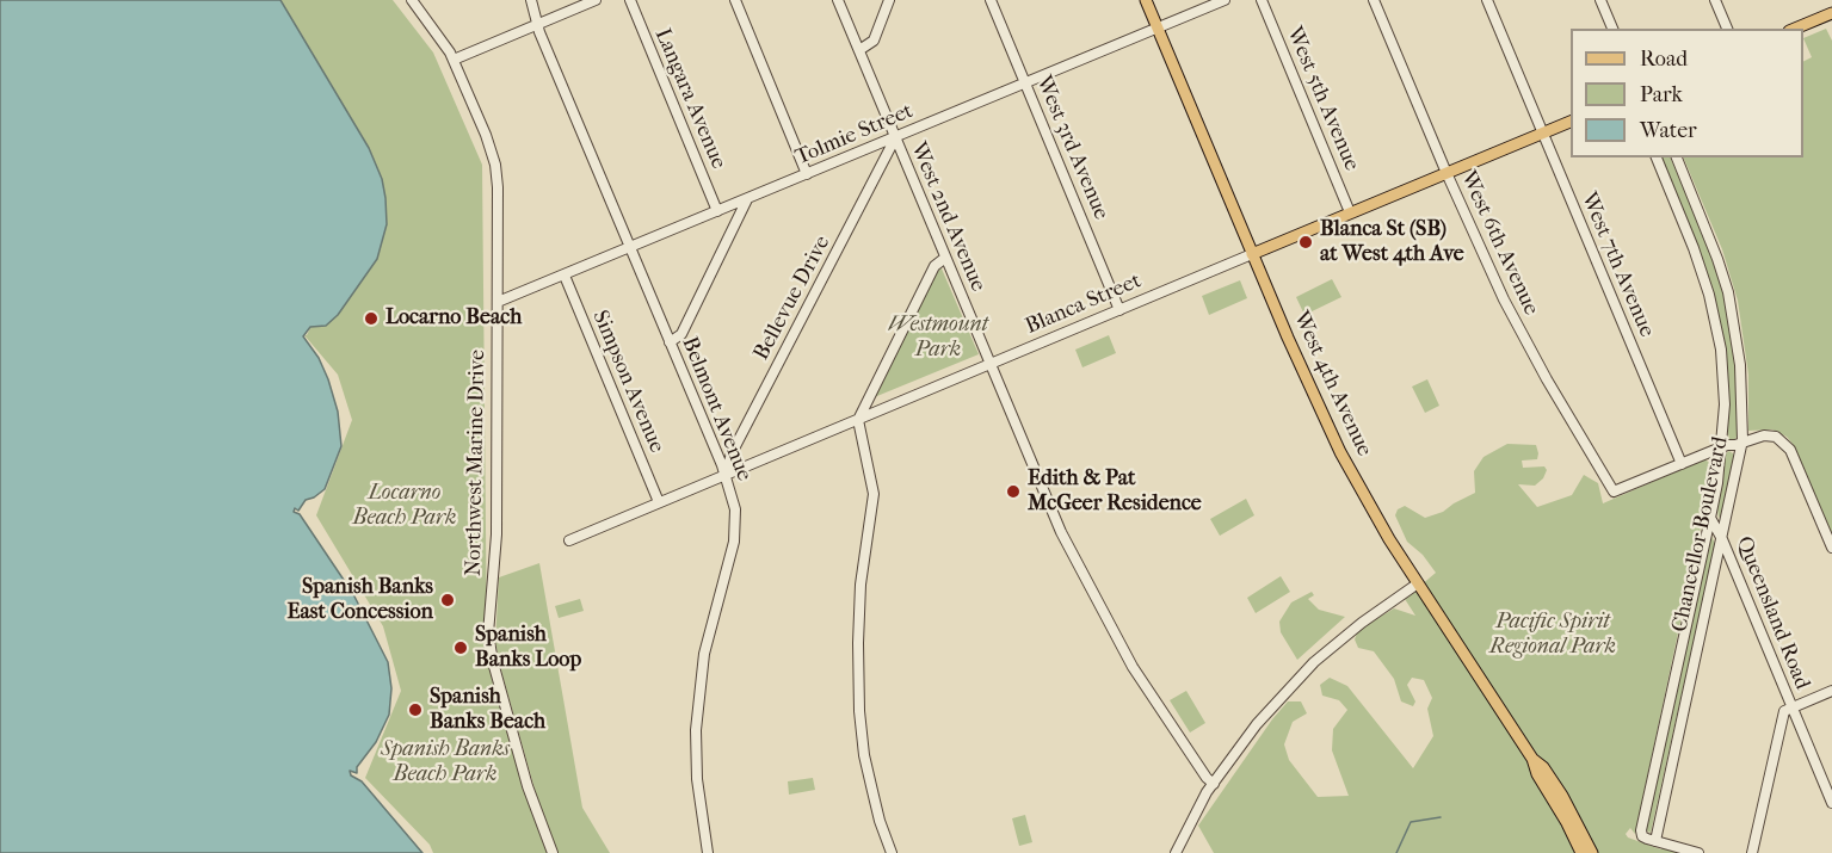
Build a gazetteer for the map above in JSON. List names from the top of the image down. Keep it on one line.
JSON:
{"streets":{"main road":["Blanca Street","West 4th Avenue"],"street":["Langara Avenue","West 5th Avenue","Tolmie Street","West 3rd Avenue","West 2nd Avenue","West 6th Avenue","West 7th Avenue","Bellevue Drive","Simpson Avenue","Belmont Avenue","Northwest Marine Drive","Chancellor Boulevard","Queensland Road"]},"crossings":[["Langara Avenue","Tolmie Street"],["West 5th Avenue","Blanca Street"],["Tolmie Street","West 3rd Avenue"],["Tolmie Street","West 2nd Avenue"],["Tolmie Street","Bellevue Drive"],["Tolmie Street","Simpson Avenue"],["Tolmie Street","West 4th Avenue"],["Tolmie Street","Belmont Avenue"],["Tolmie Street","Northwest Marine Drive"],["West 3rd Avenue","Blanca Street"],["West 2nd Avenue","Bellevue Drive"],["West 2nd Avenue","Blanca Street"],["West 6th Avenue","West 7th Avenue"],["West 6th Avenue","Blanca Street"],["West 7th Avenue","Blanca Street"],["Bellevue Drive","Blanca Street"],["Bellevue Drive","Belmont Avenue"],["Blanca Street","Simpson Avenue"],["Blanca Street","West 4th Avenue"],["Blanca Street","Belmont Avenue"],["Chancellor Boulevard","Queensland Road"]],"parks":["Westmount Park","Locarno Beach Park","Pacific Spirit Regional Park","Spanish Banks Beach Park"],"places":["Blanca St (SB) at West 4th Ave","Locarno Beach","Edith & Pat McGeer Residence","Spanish Banks East Concession","Spanish Banks Loop","Spanish Banks Beach"],"legend":["Road","Park","Water"]}
